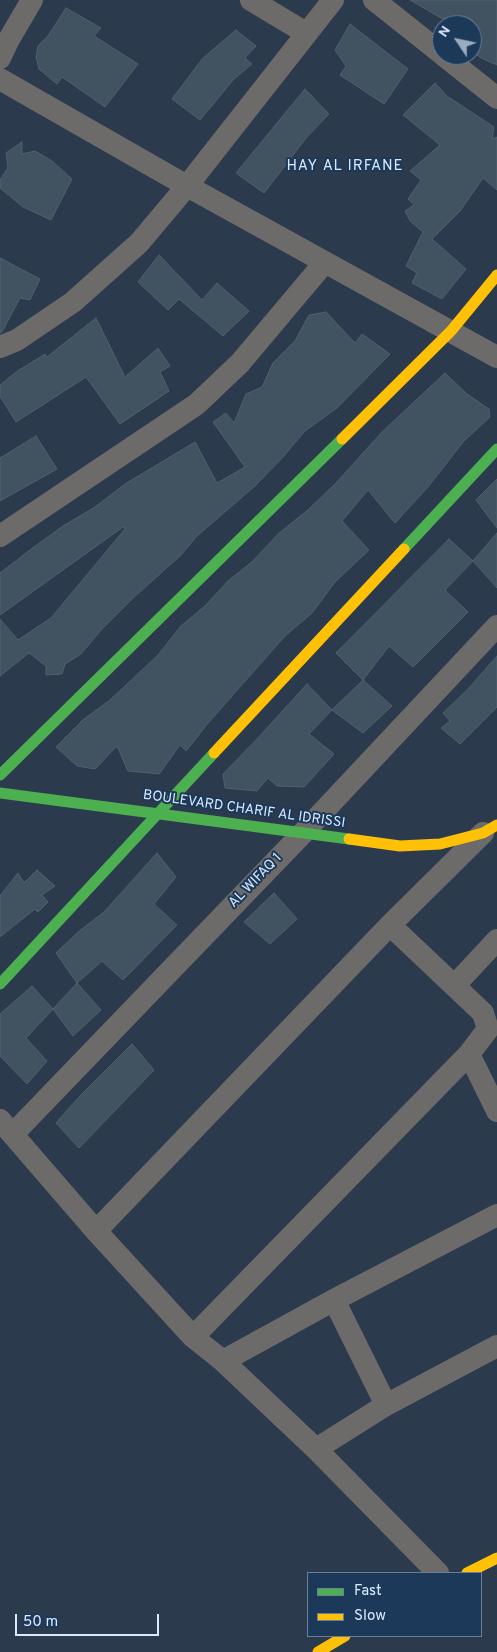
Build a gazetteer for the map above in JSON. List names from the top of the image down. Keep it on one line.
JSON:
{"streets":{"street":["BOULEVARD CHARIF AL IDRISSI","AL WIFAQ 1"]},"crossings":[["BOULEVARD CHARIF AL IDRISSI","AL WIFAQ 1"]],"districts":["HAY AL IRFANE"],"legend":["Fast","Slow"],"scale_bar":"50 m","north":"top left"}
